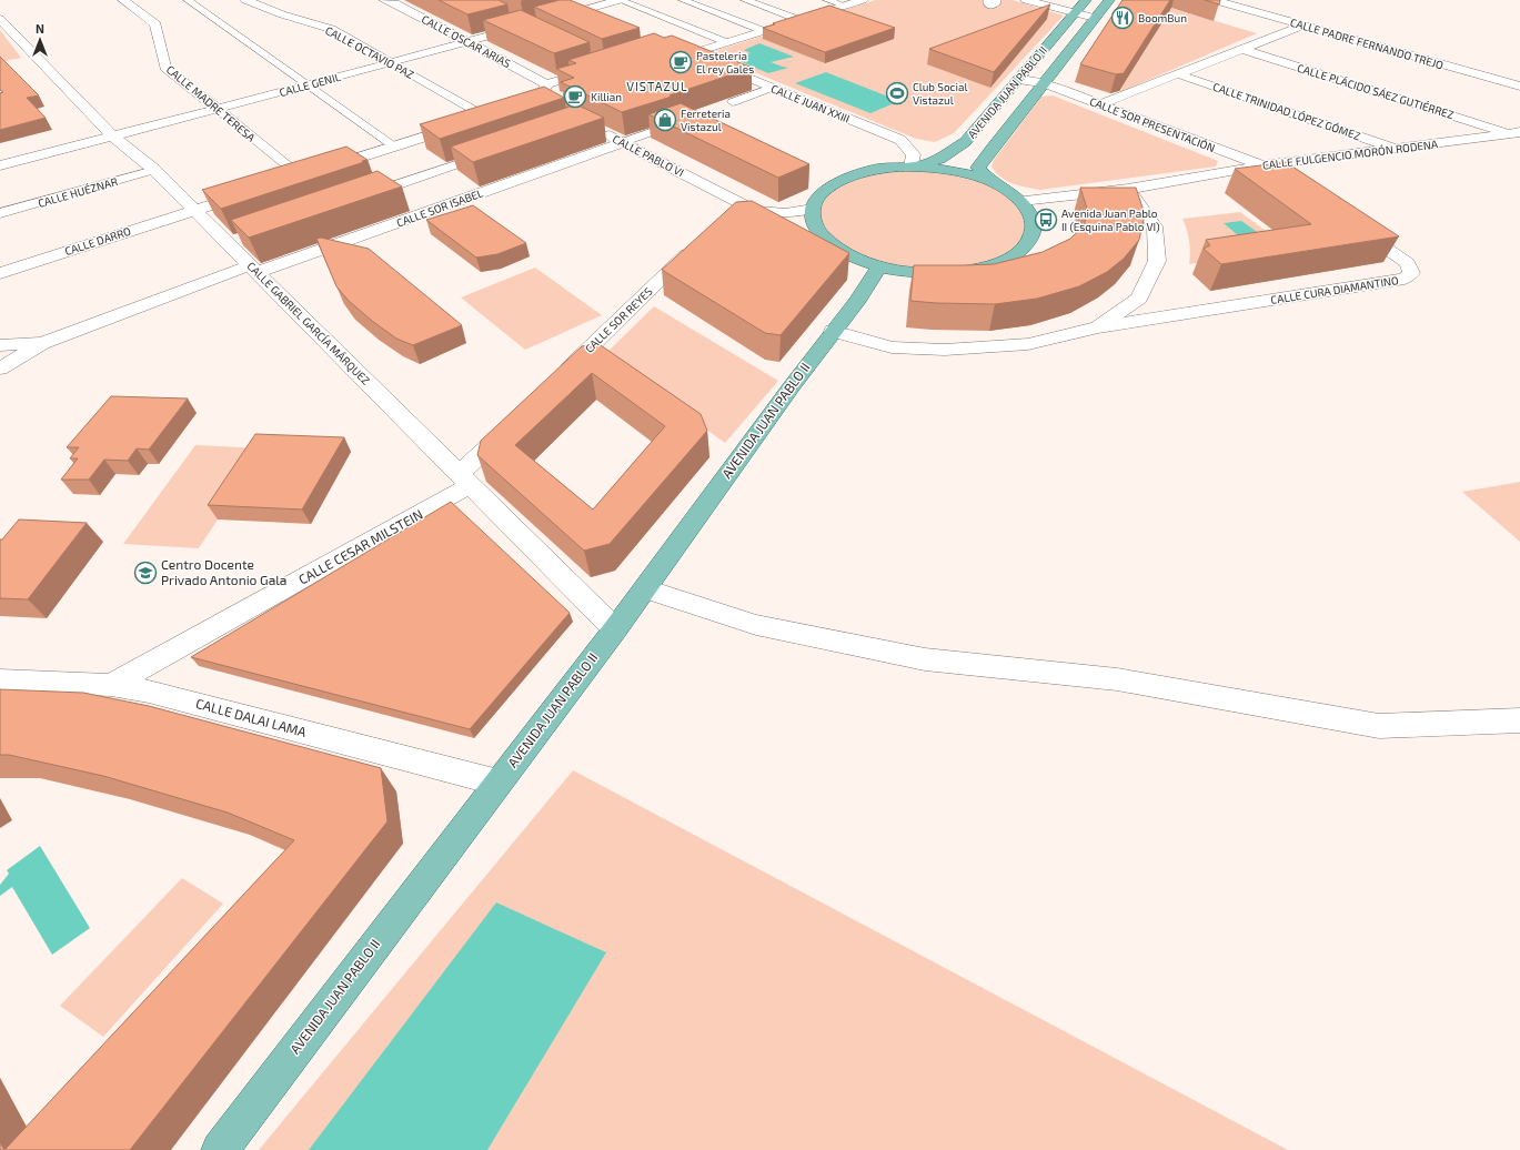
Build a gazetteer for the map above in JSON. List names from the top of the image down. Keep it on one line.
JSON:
{"streets":{"main road":["AVENIDA JUAN PABLO II"],"street":["CALLE OSCAR ARIAS","CALLE PADRE FERNANDO TREJO","CALLE OCTAVIO PAZ","CALLE GENIL","CALLE PLÁCIDO SÁEZ GUTIÉRREZ","CALLE MADRE TERESA","CALLE JUAN XXIII","CALLE TRINIDAD LÓPEZ GÓMEZ","CALLE SOR PRESENTACIÓN","CALLE FULGENCIO MORÓN RODENA","CALLE PABLO VI","CALLE HUÉZNAR","CALLE SOR ISABEL","CALLE DARRO","CALLE CURA DIAMANTINO","CALLE SOR REYES","CALLE GABRIEL GARCÍA MÁRQUEZ","CALLE CESAR MILSTEIN","CALLE DALAI LAMA"]},"crossings":[["CALLE OSCAR ARIAS","CALLE GENIL"],["CALLE OCTAVIO PAZ","CALLE GENIL"],["CALLE GENIL","CALLE MADRE TERESA"],["CALLE GENIL","CALLE GABRIEL GARCÍA MÁRQUEZ"],["CALLE PLÁCIDO SÁEZ GUTIÉRREZ","CALLE FULGENCIO MORÓN RODENA"],["AVENIDA JUAN PABLO II","CALLE JUAN XXIII"],["AVENIDA JUAN PABLO II","CALLE SOR PRESENTACIÓN"],["AVENIDA JUAN PABLO II","CALLE GABRIEL GARCÍA MÁRQUEZ"],["AVENIDA JUAN PABLO II","CALLE DALAI LAMA"],["CALLE TRINIDAD LÓPEZ GÓMEZ","CALLE FULGENCIO MORÓN RODENA"],["CALLE SOR PRESENTACIÓN","CALLE FULGENCIO MORÓN RODENA"],["CALLE PABLO VI","CALLE SOR ISABEL"],["CALLE HUÉZNAR","CALLE GABRIEL GARCÍA MÁRQUEZ"],["CALLE SOR ISABEL","CALLE GABRIEL GARCÍA MÁRQUEZ"],["CALLE DARRO","CALLE GABRIEL GARCÍA MÁRQUEZ"],["CALLE GABRIEL GARCÍA MÁRQUEZ","CALLE CESAR MILSTEIN"],["CALLE CESAR MILSTEIN","CALLE DALAI LAMA"]],"districts":["VISTAZUL"],"places":{"restaurant":["BoomBun"],"cafe":["Pasteleria El rey Gales","Killian"],"sports":["Club Social Vistazul"],"shop":["Ferreteria Vistazul"],"bus stop":["Avenida Juan Pablo II (Esquina Pablo VI)"],"school or university":["Centro Docente Privado Antonio Gala"]},"north":"top"}
